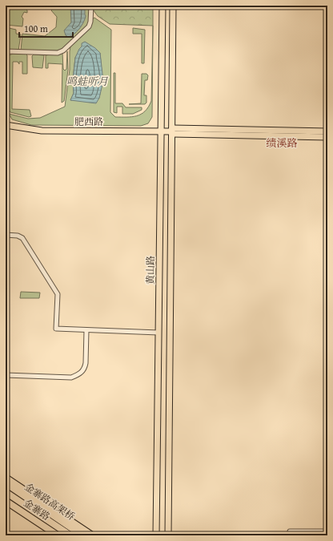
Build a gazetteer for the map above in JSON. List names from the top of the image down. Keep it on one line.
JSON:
{"streets":{"highway":["金寨路高架桥","金寨路"],"main road":["肥西路","黄山路"]},"crossings":[["肥西路","黄山路"]],"districts":["绩溪路"],"water":["鸣蛙听月"],"scale_bar":"100 m"}
